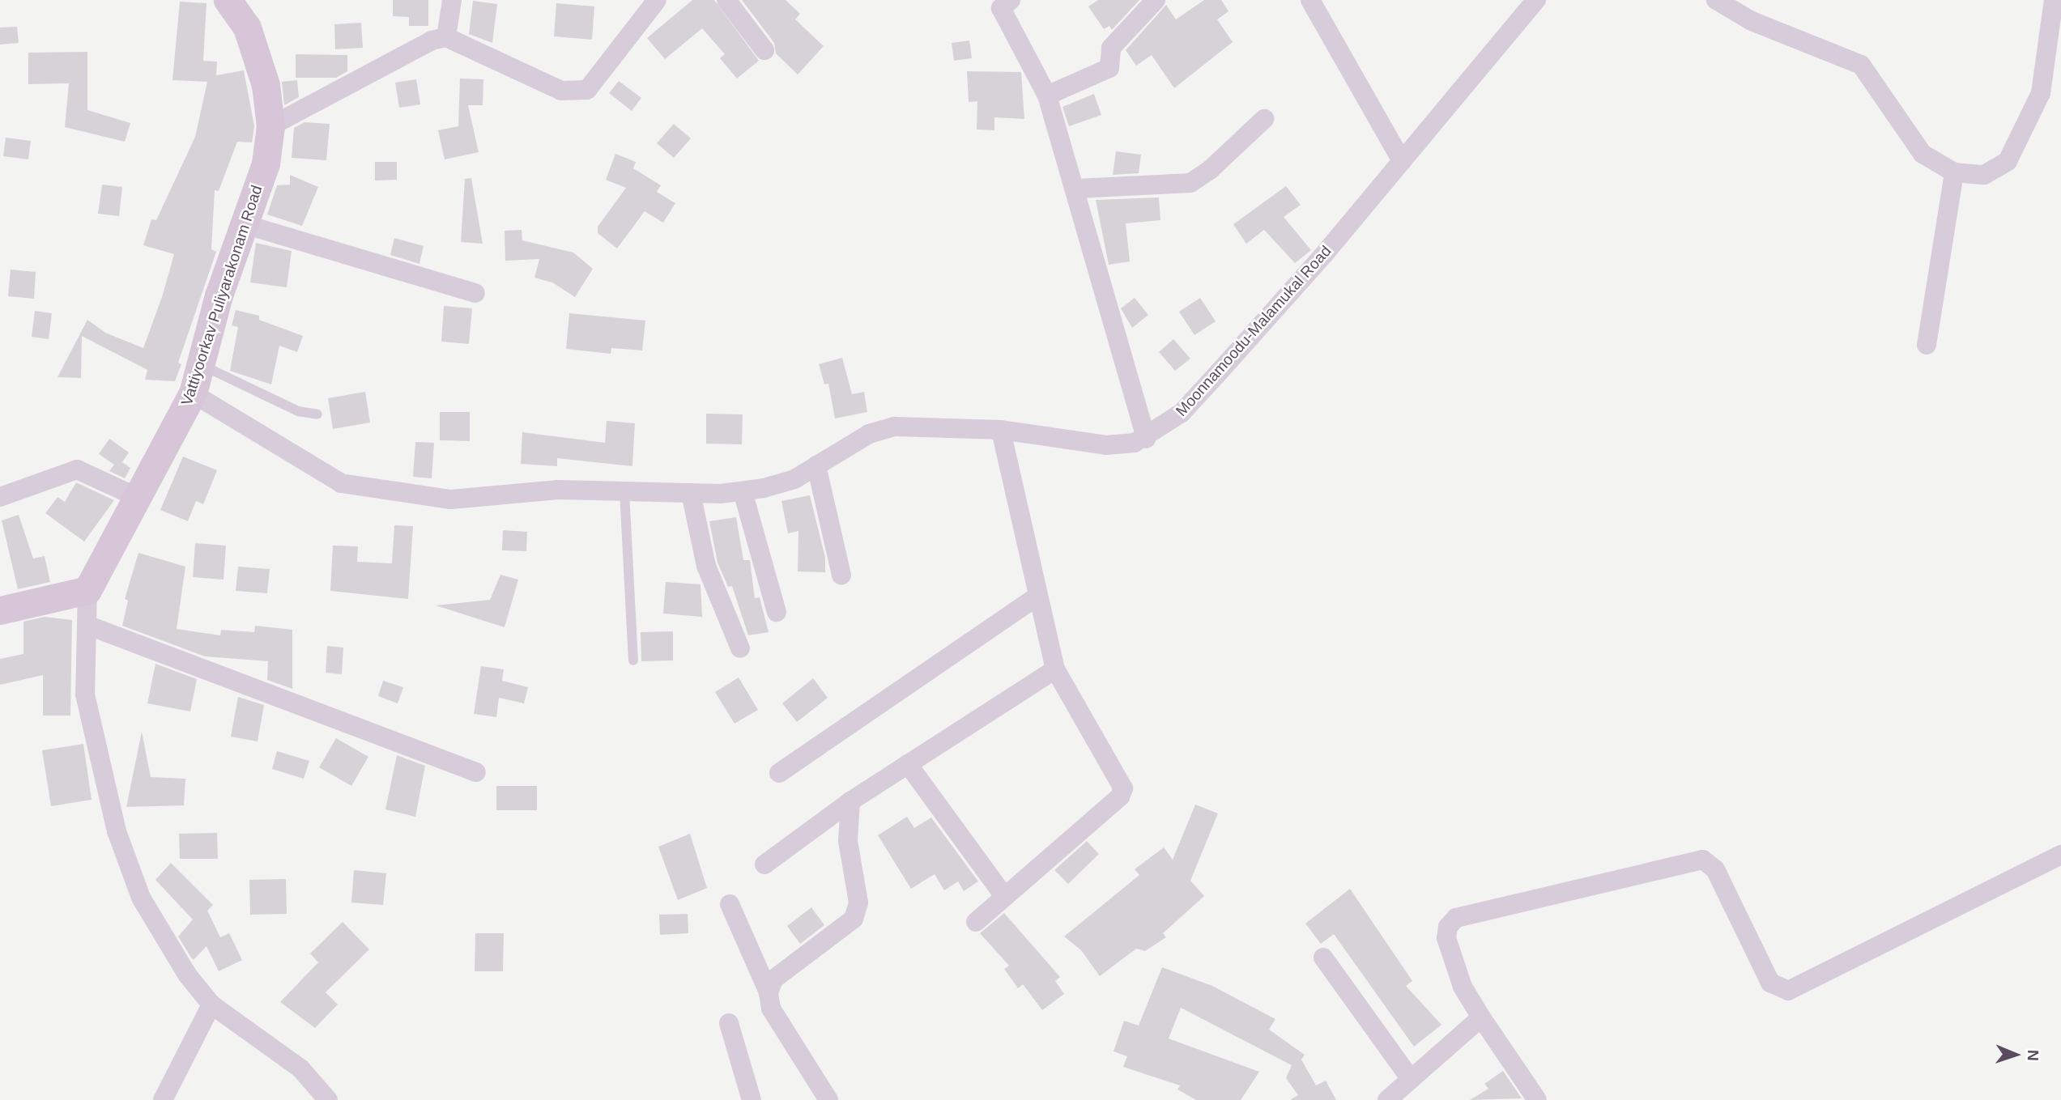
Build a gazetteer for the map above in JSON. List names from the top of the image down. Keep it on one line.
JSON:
{"streets":{"main road":["Vattiyoorkav Puliyarakonam Road"],"street":["Moonnamoodu-Malamukal Road"]},"crossings":[["Vattiyoorkav Puliyarakonam Road","Moonnamoodu-Malamukal Road"]],"north":"right"}
